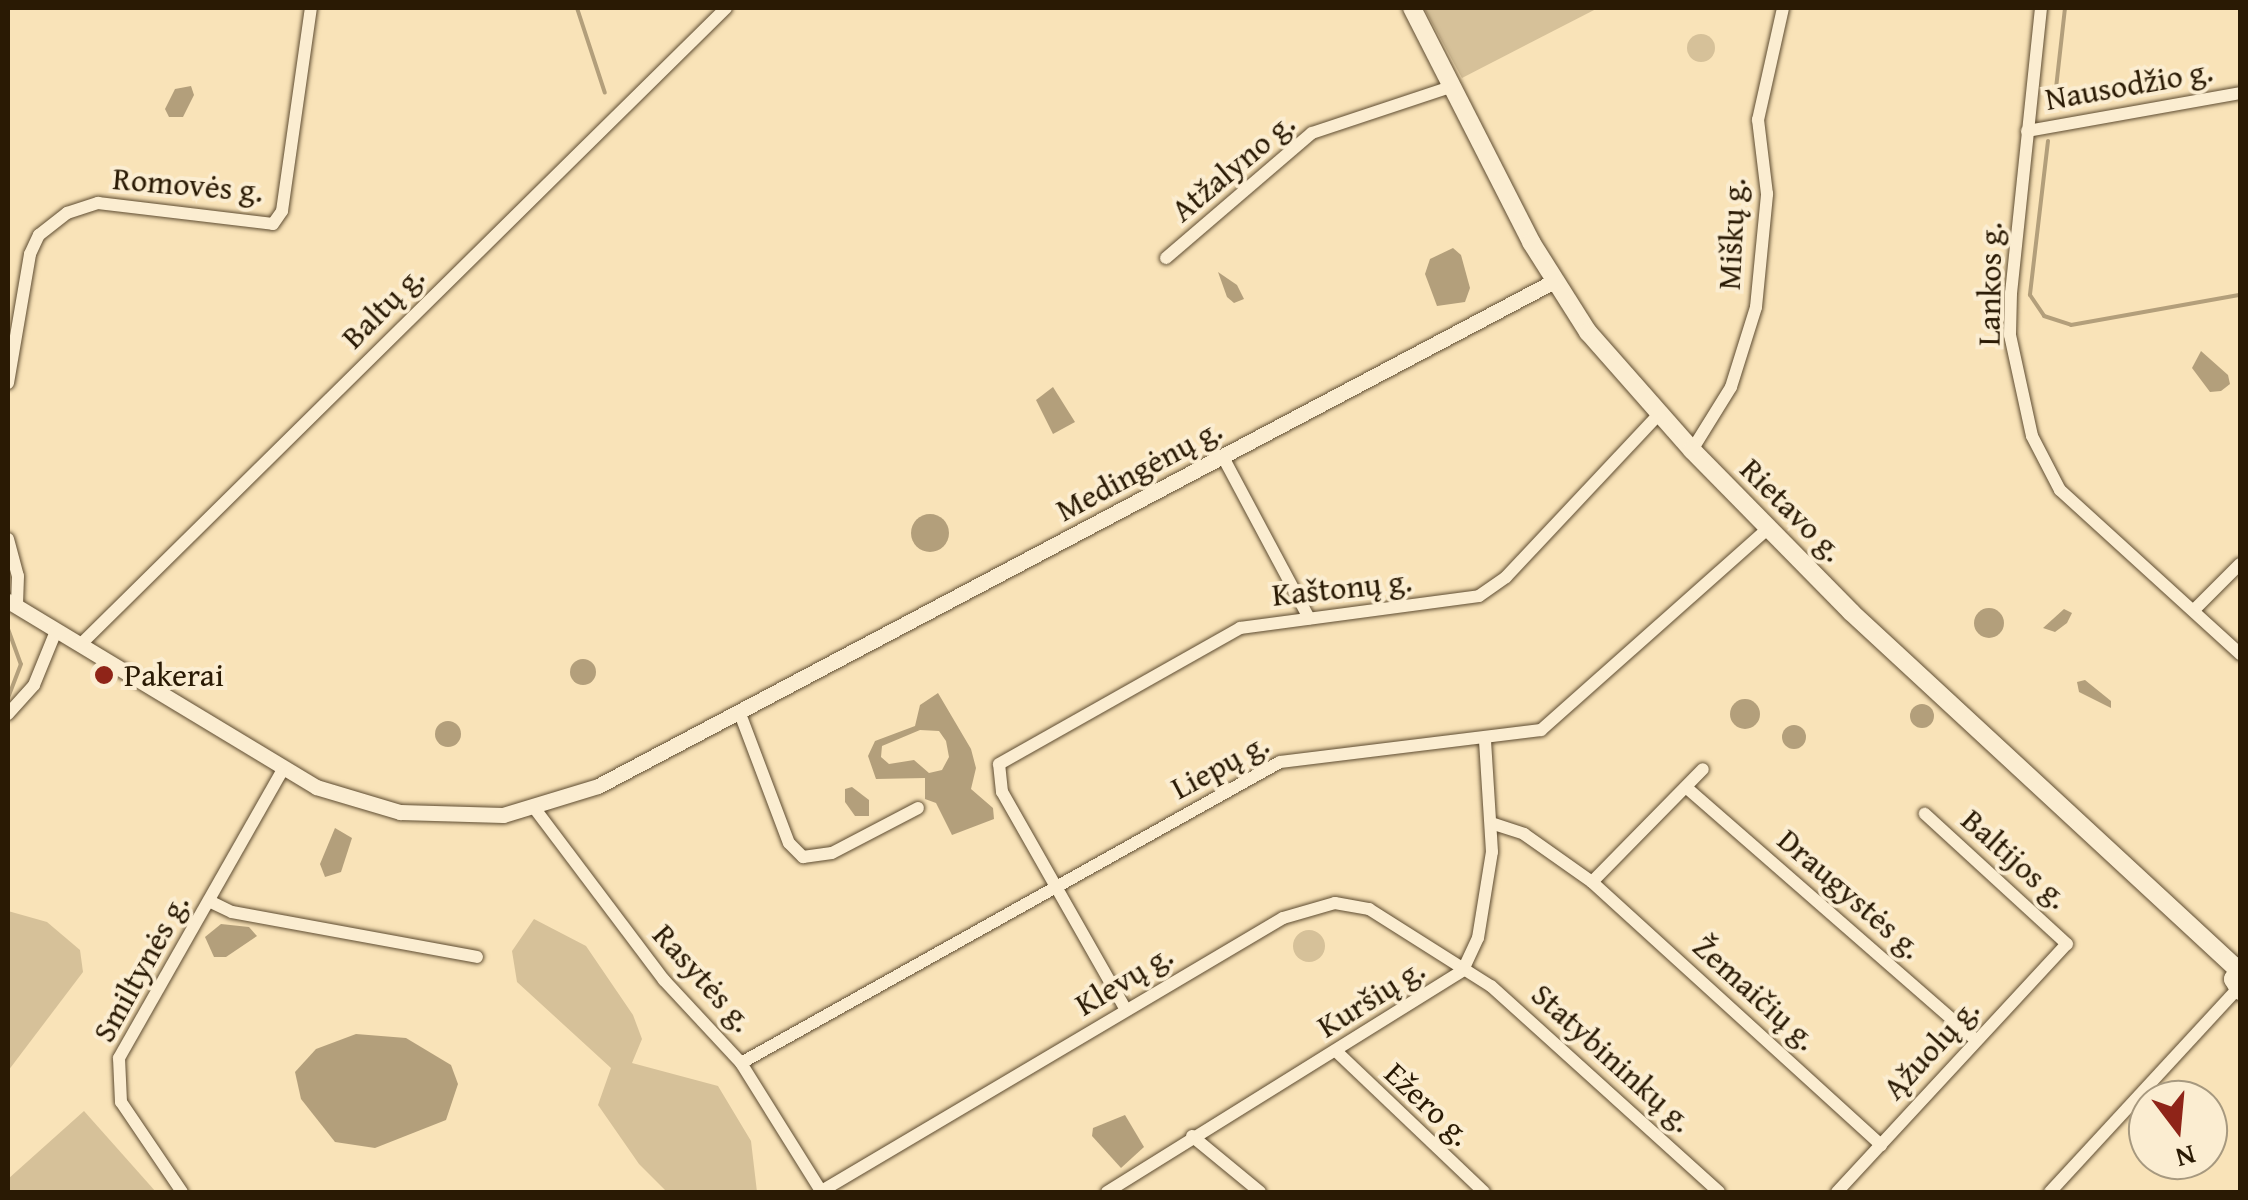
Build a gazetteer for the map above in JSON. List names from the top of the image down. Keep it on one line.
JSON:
{"streets":{"main road":["Rietavo g."],"street":["Nausodžio g.","Atžalyno g.","Romovės g.","Miškų g.","Lankos g.","Baltų g.","Medingėnų g.","Kaštonų g.","Liepų g.","Baltijos g.","Draugystės g.","Smiltynės g.","Rasytės g.","Klevų g.","Žemaičių g.","Kuršių g.","Ąžuolų g.","Statybininkų g.","Ežero g."]},"crossings":[["Nausodžio g.","Lankos g."],["Atžalyno g.","Rietavo g."],["Miškų g.","Rietavo g."],["Baltų g.","Medingėnų g."],["Medingėnų g.","Rietavo g."],["Medingėnų g.","Smiltynės g."],["Medingėnų g.","Rasytės g."],["Rietavo g.","Kaštonų g."],["Rietavo g.","Liepų g."],["Kaštonų g.","Liepų g."],["Liepų g.","Rasytės g."],["Liepų g.","Kuršių g."],["Baltijos g.","Ąžuolų g."],["Draugystės g.","Ąžuolų g."],["Rasytės g.","Klevų g."],["Klevų g.","Kuršių g."],["Klevų g.","Statybininkų g."],["Žemaičių g.","Kuršių g."],["Žemaičių g.","Ąžuolų g."],["Kuršių g.","Statybininkų g."],["Kuršių g.","Ežero g."]],"places":["Pakerai"],"north":"bottom"}
